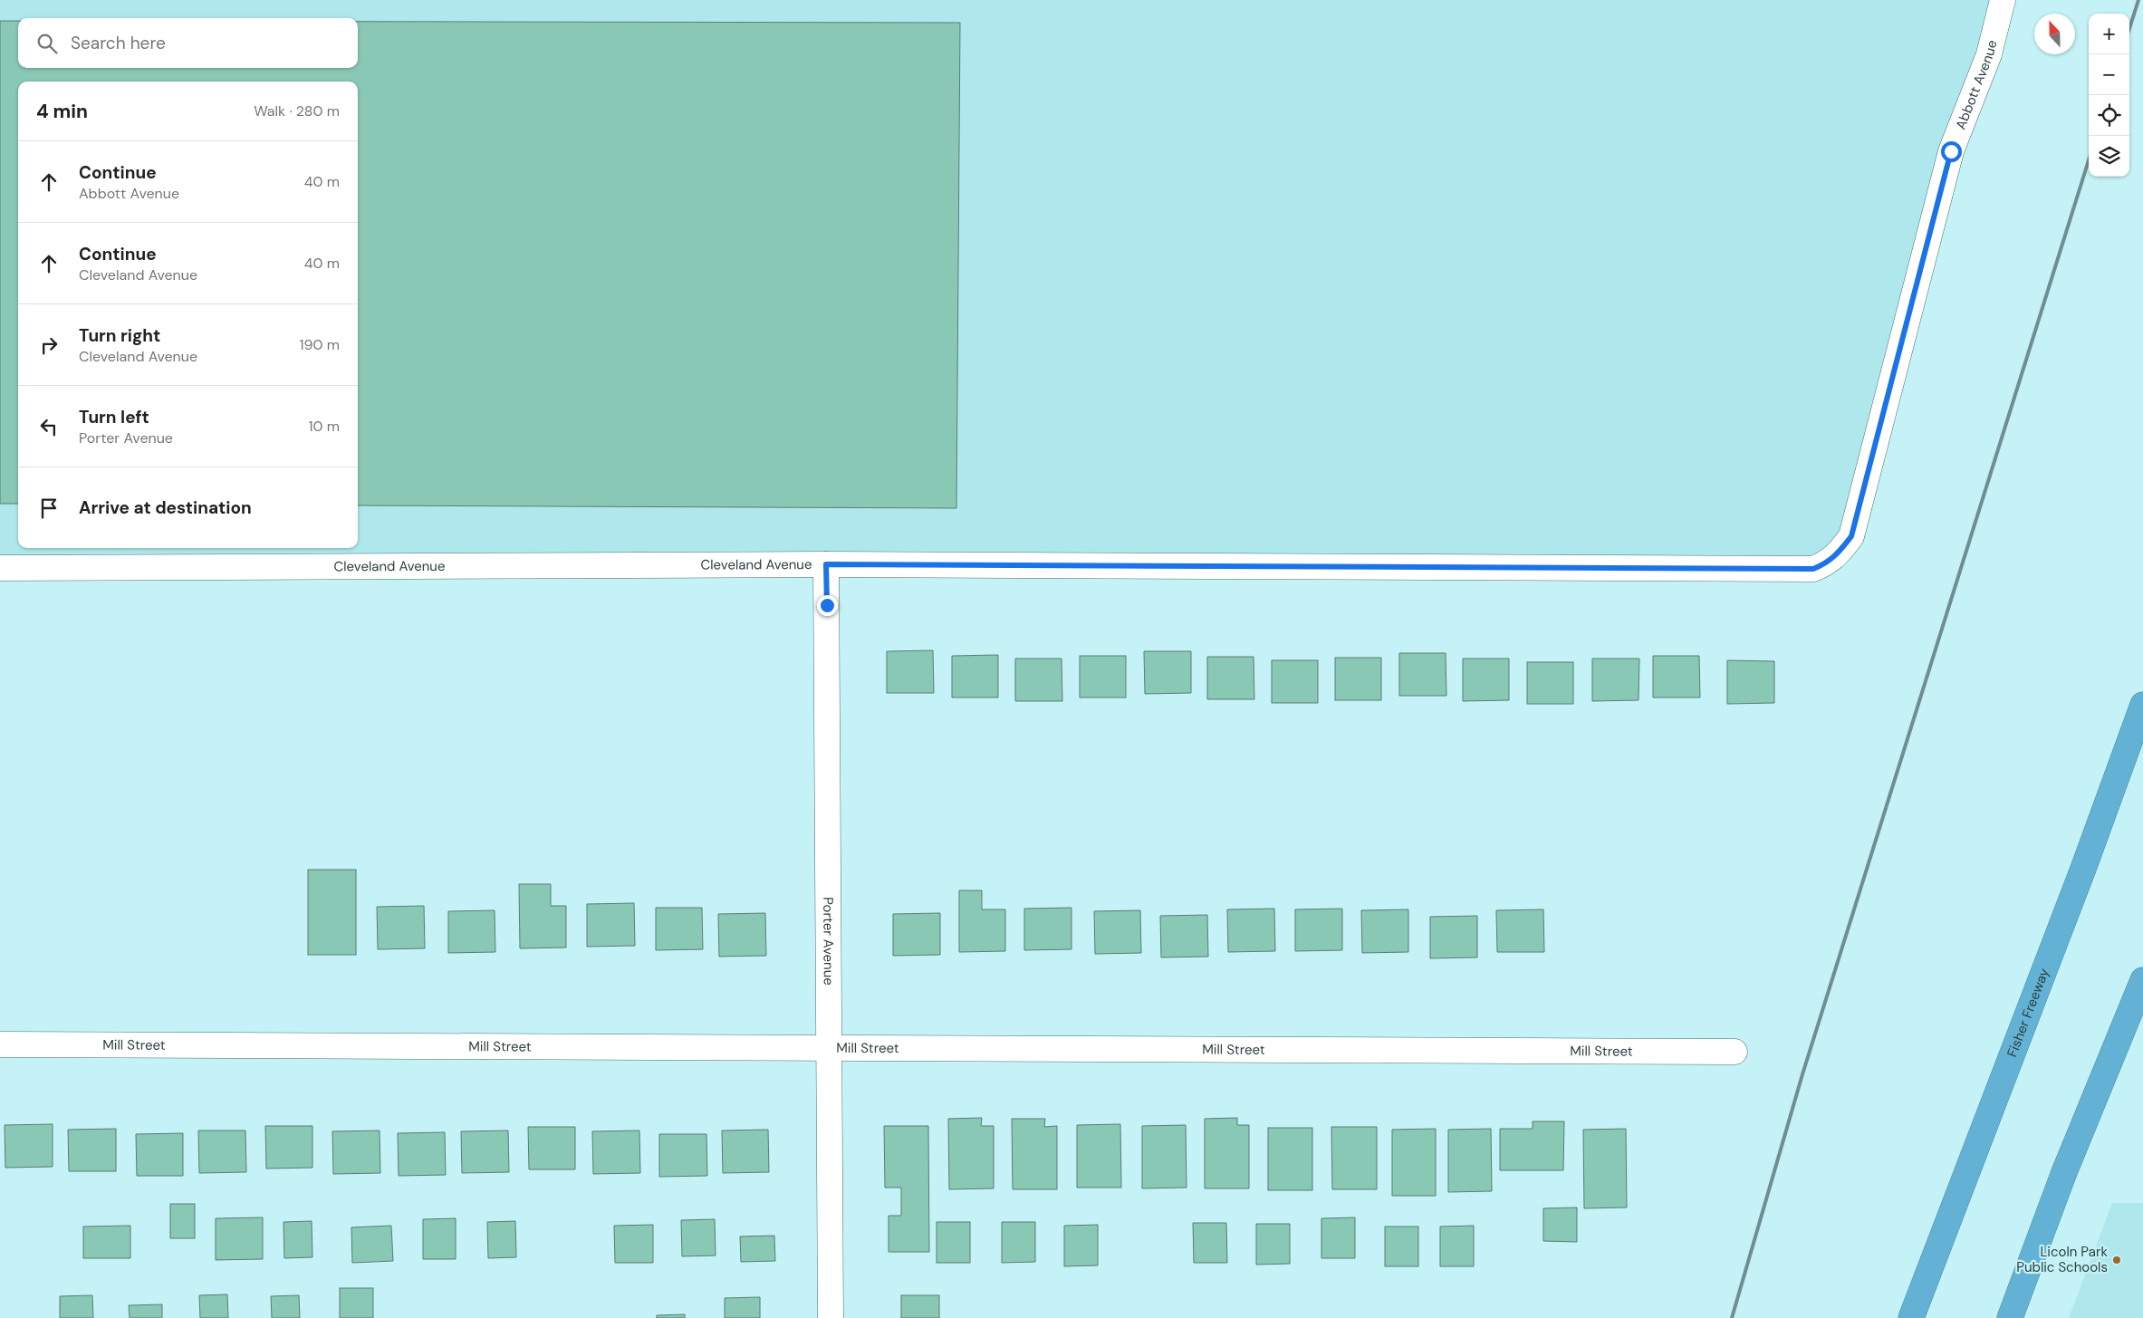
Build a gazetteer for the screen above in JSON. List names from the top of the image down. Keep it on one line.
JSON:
{"streets":{"highway":["Fisher Freeway"],"street":["Abbott Avenue","Cleveland Avenue","Porter Avenue","Mill Street"]},"crossings":[["Abbott Avenue","Cleveland Avenue"],["Cleveland Avenue","Porter Avenue"],["Porter Avenue","Mill Street"]],"places":["Licoln Park Public Schools"],"north":"top","page":{"map_buttons":["+","−"],"search":"Search here","heading":["4 min","Walk · 280 m"],"list":[["Continue","Abbott Avenue","40 m"],["Continue","Cleveland Avenue","40 m"],["Turn right","Cleveland Avenue","190 m"],["Turn left","Porter Avenue","10 m"],"Arrive at destination"]}}
